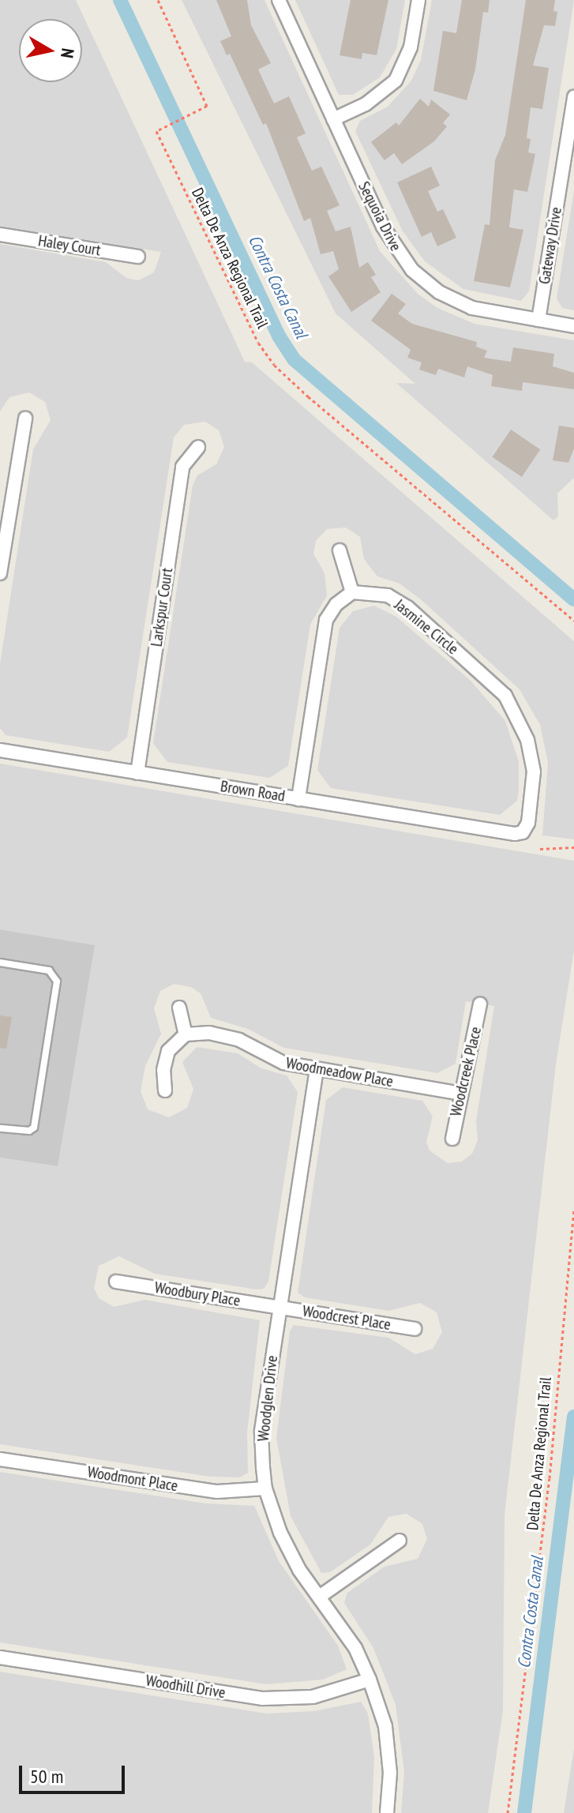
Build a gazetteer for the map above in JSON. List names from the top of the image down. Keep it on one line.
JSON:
{"streets":{"street":["Sequoia Drive","Haley Court","Gateway Drive","Larkspur Court","Jasmine Circle","Brown Road","Woodcreek Place","Woodmeadow Place","Woodbury Place","Woodcrest Place","Woodglen Drive","Woodmont Place","Woodhill Drive"],"path":["Delta De Anza Regional Trail"]},"crossings":[["Sequoia Drive","Gateway Drive"],["Larkspur Court","Brown Road"],["Jasmine Circle","Brown Road"],["Woodcreek Place","Woodmeadow Place"],["Woodmeadow Place","Woodglen Drive"],["Woodbury Place","Woodcrest Place"],["Woodbury Place","Woodglen Drive"],["Woodcrest Place","Woodglen Drive"],["Woodglen Drive","Woodmont Place"],["Woodglen Drive","Woodhill Drive"]],"water":["Contra Costa Canal"],"scale_bar":"50 m","north":"right"}
